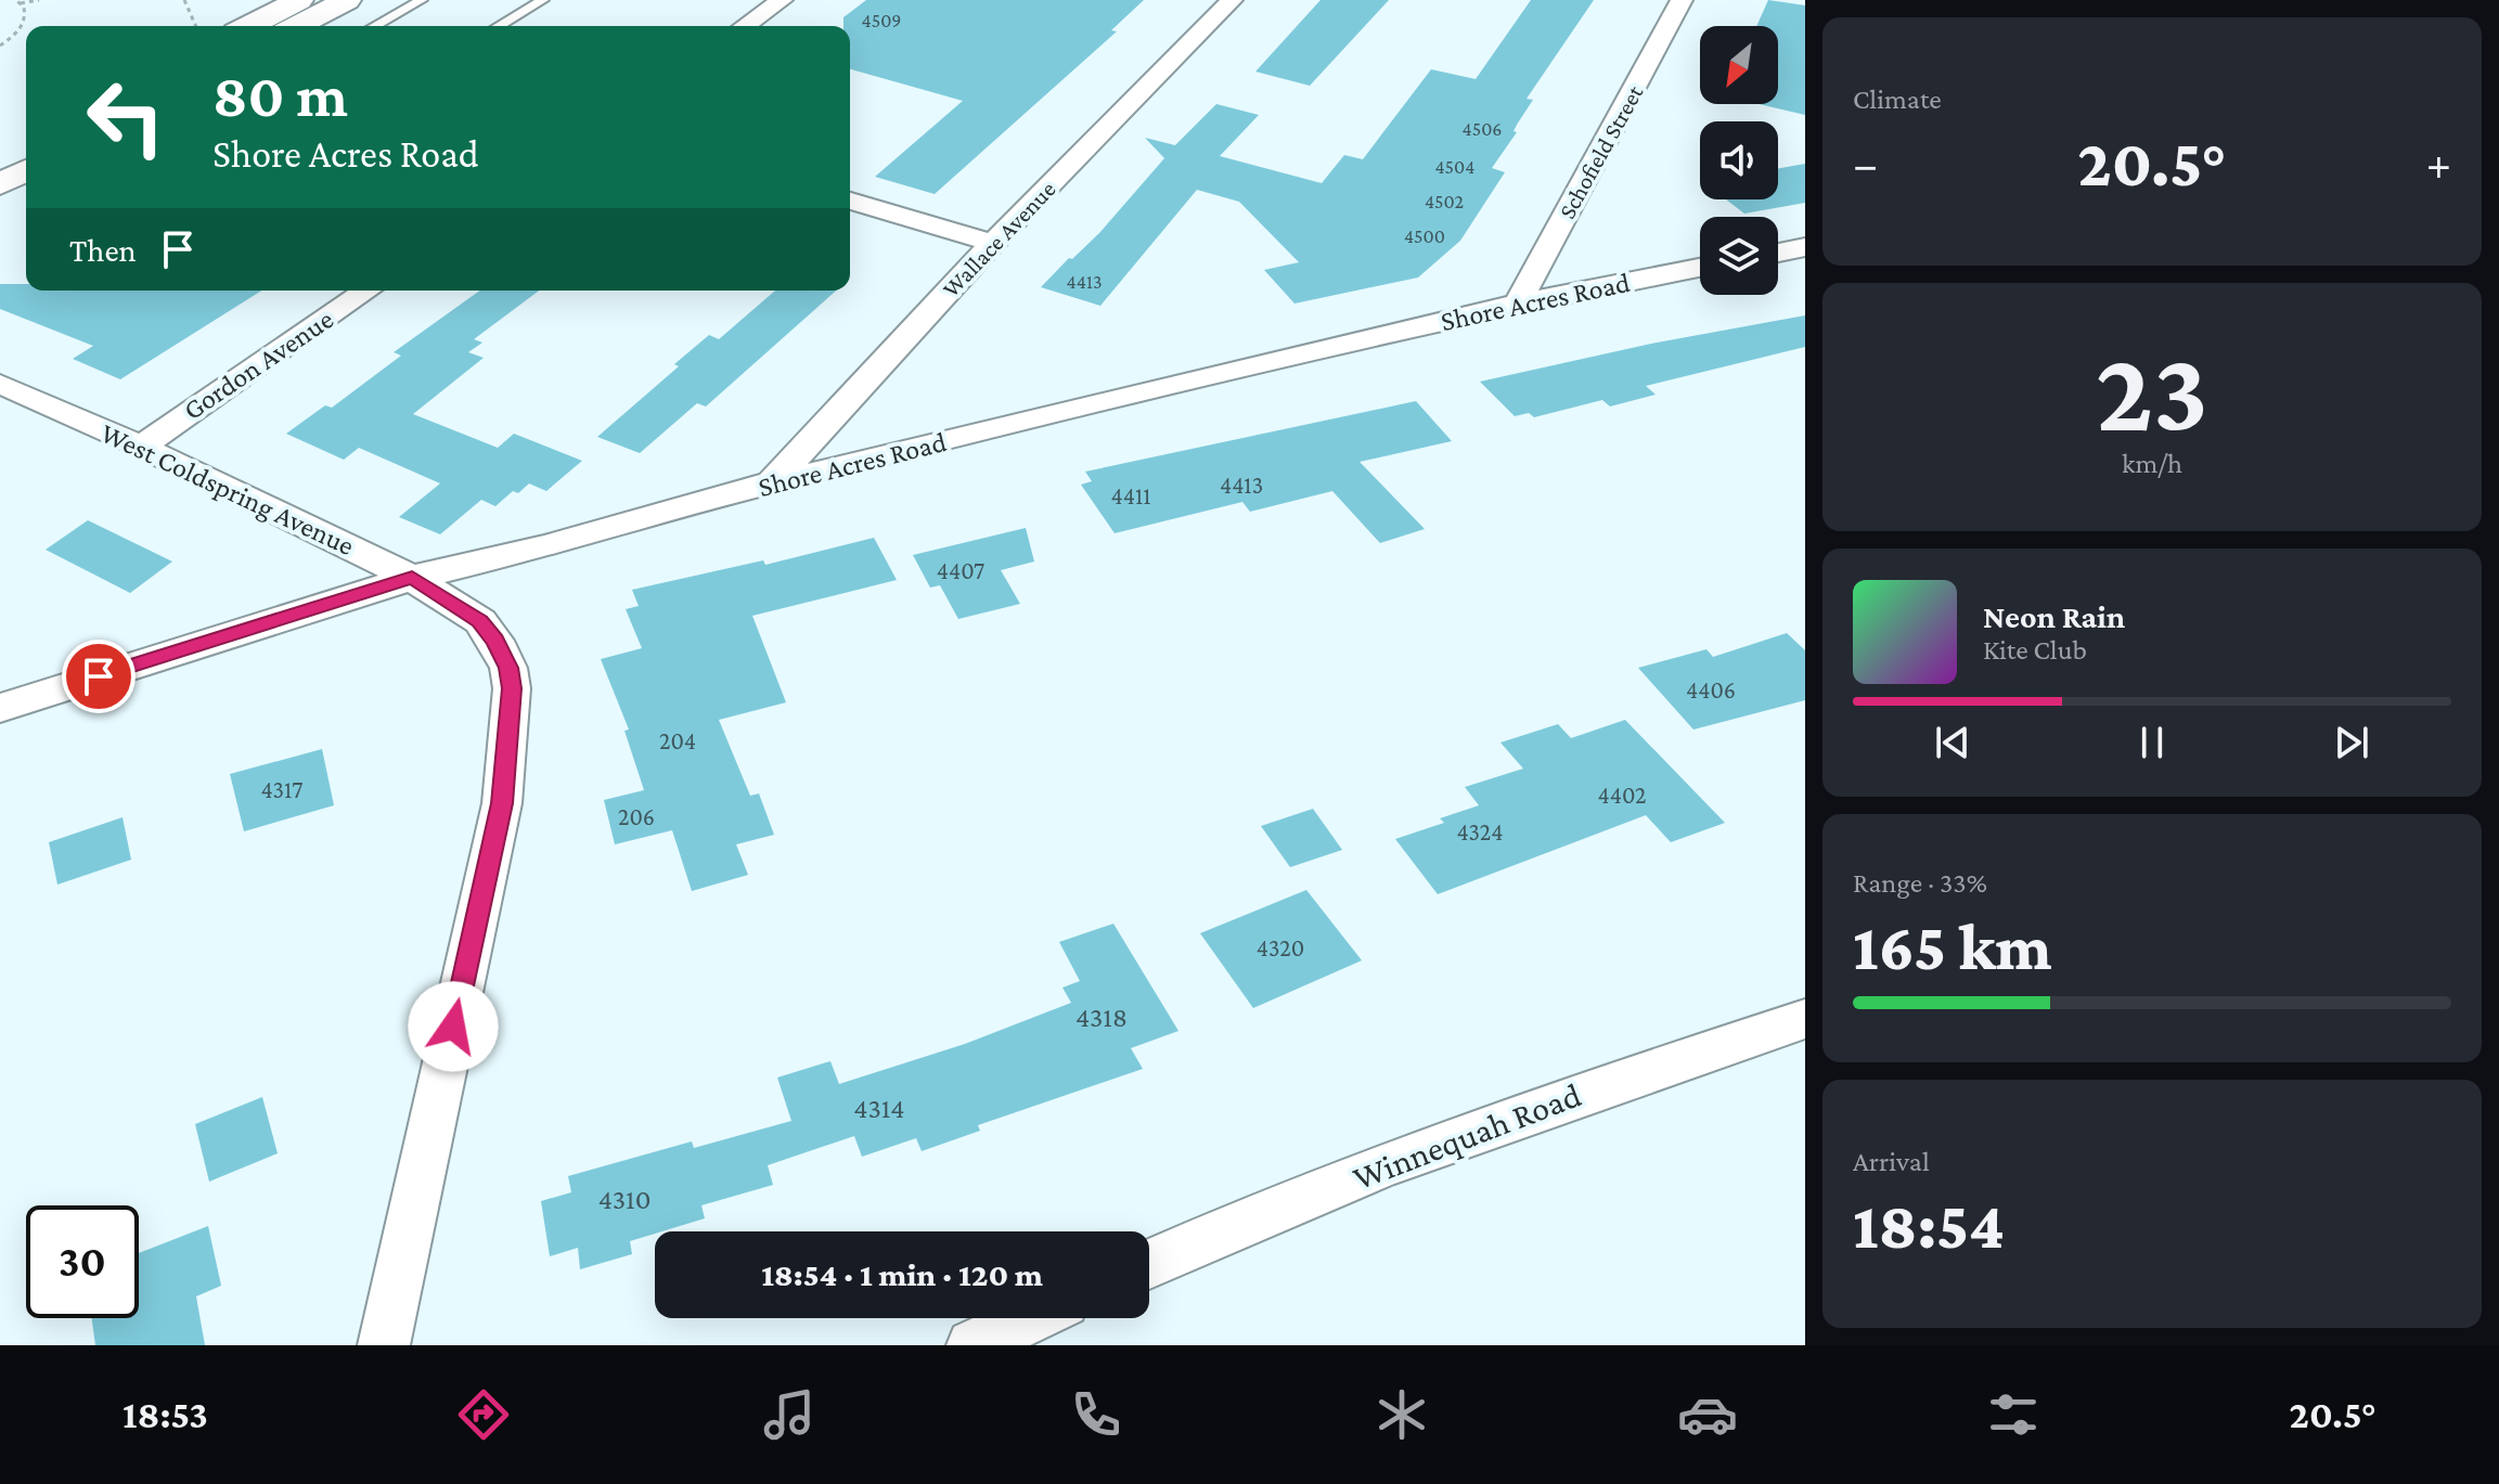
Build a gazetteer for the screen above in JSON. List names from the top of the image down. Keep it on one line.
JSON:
{"streets":{"street":["Schofield Street","Wallace Avenue","Shore Acres Road","Gordon Avenue","West Coldspring Avenue","Winnequah Road"]},"crossings":[["Schofield Street","Shore Acres Road"],["Wallace Avenue","Shore Acres Road"],["Shore Acres Road","West Coldspring Avenue"],["Gordon Avenue","West Coldspring Avenue"]],"house_numbers":["4509","4506","4504","4502","4500","4413","4413","4411","4407","4406","204","4317","4402","206","4324","4320","4318","4314","4310"],"north":"bottom left","page":{"tile":["Climate",["23","km/h"],["Range · 33%","165 km"],["Arrival","18:54"]],"turn":["80 m","Shore Acres Road"],"heat":["−","20.5°","+"],"then":"Then","song":["Neon Rain","Kite Club"],"limit":"30","trip":"18:54 · 1 min · 120 m","tabs":["18:53","20.5°"]}}
